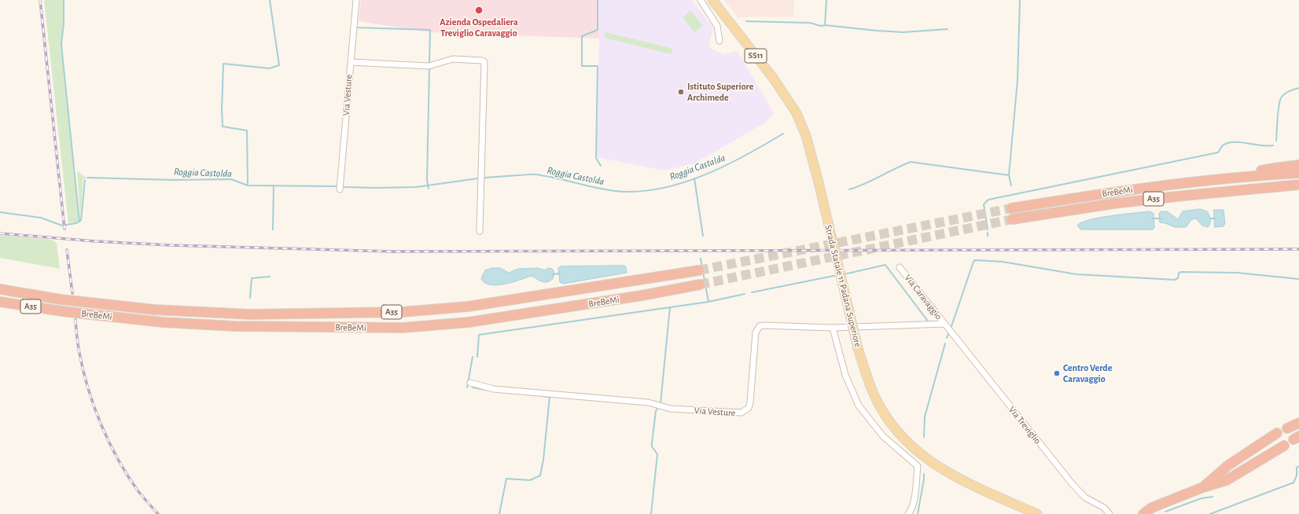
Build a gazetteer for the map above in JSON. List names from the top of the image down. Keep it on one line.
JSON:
{"streets":{"highway":["BreBeMi","A35"],"main road":["SS11","Strada Statale 11 Padana Superiore"],"street":["Via Vesture","Via Caravaggio","Via Treviglio"]},"crossings":[["Via Vesture","Via Caravaggio"],["Via Vesture","Via Treviglio"],["Via Caravaggio","Via Treviglio"]],"water":["Roggia Castalda","Roggia Castolda"],"places":["Azienda Ospedaliera Treviglio Caravaggio","Istituto Superiore Archimede","Centro Verde Caravaggio"]}
